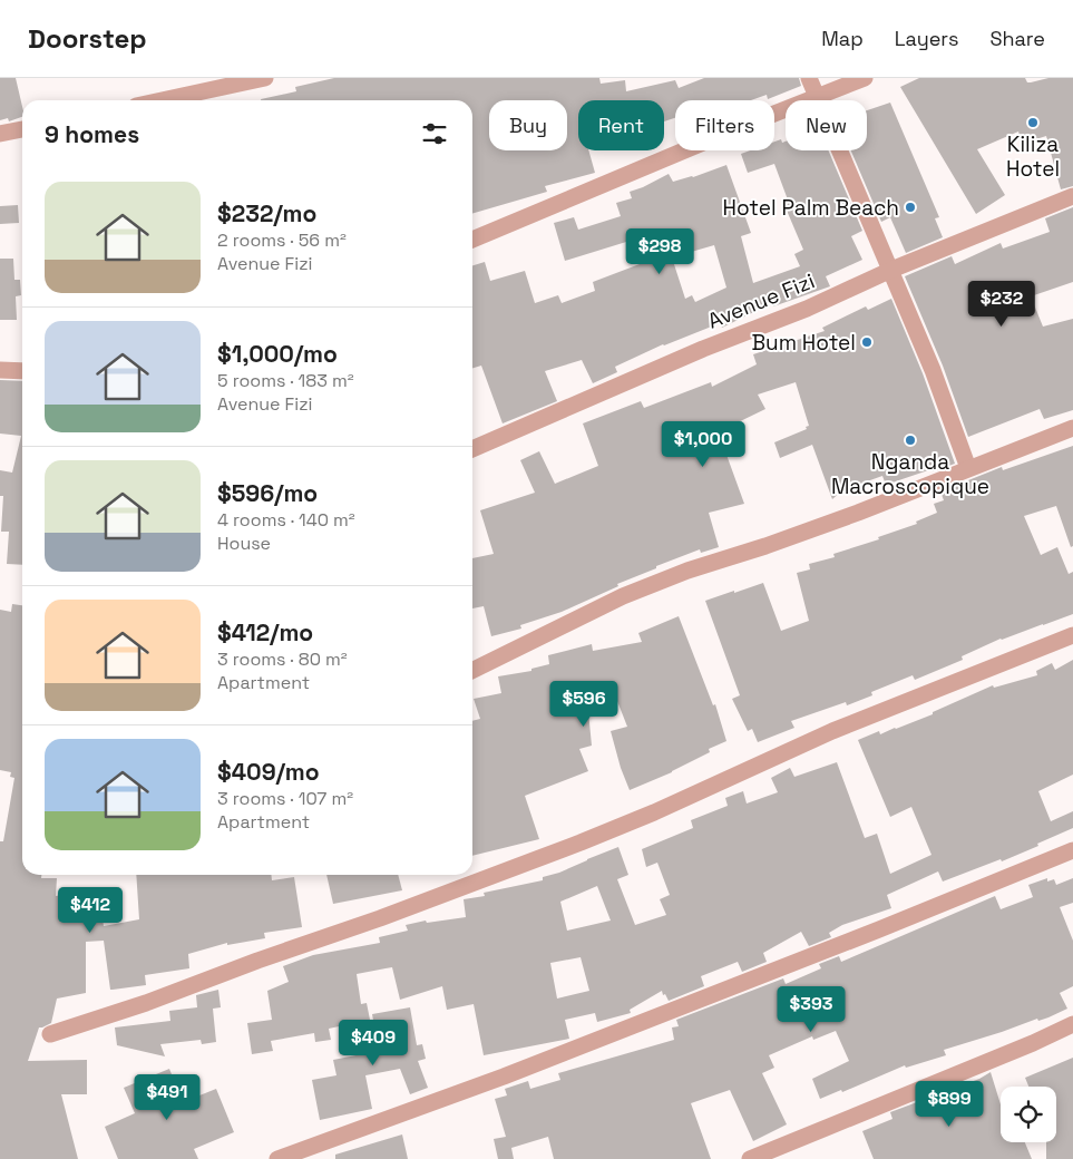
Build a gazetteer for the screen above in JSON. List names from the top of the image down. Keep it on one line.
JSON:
{"streets":{"street":["Avenue Fizi"]},"places":["Kiliza Hotel","Hotel Palm Beach","Bum Hotel","Nganda Macroscopique"],"page":{"header":"Doorstep","nav":["Map","Layers","Share"],"chip":["Buy","Rent","Filters","New"],"heading":"9 homes","list":[{"name":"$232/mo","note":"2 rooms · 56 m² · Avenue Fizi"},{"name":"$1,000/mo","note":"5 rooms · 183 m² · Avenue Fizi"},{"name":"$596/mo","note":"4 rooms · 140 m² · House"},{"name":"$412/mo","note":"3 rooms · 80 m² · Apartment"},{"name":"$409/mo","note":"3 rooms · 107 m² · Apartment"}],"price":["$298","$232","$1,000","$596","$412","$393","$409","$491","$899"]}}
